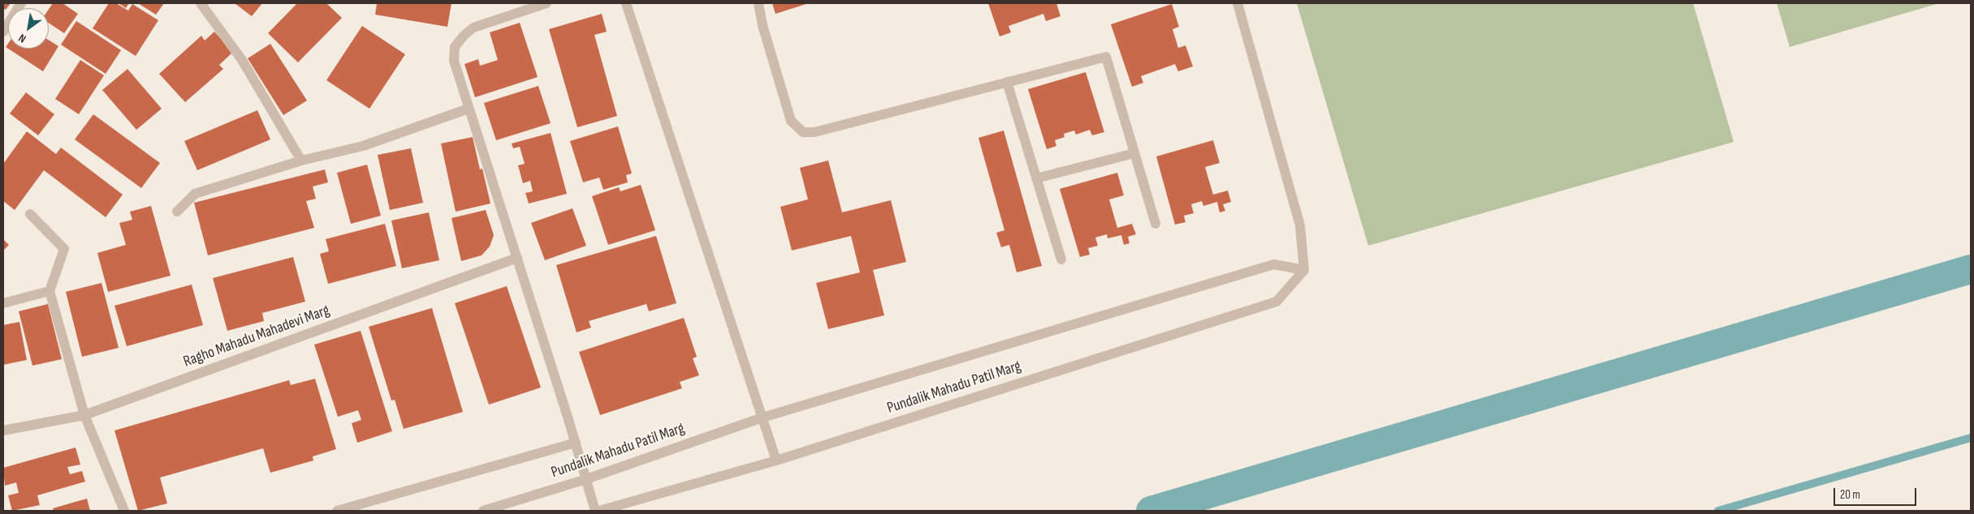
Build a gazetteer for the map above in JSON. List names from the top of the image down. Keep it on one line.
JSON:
{"streets":{"street":["Ragho Mahadu Mahadevi Marg","Pundalik Mahadu Patil Marg"]},"scale_bar":"20 m","north":"bottom left"}
